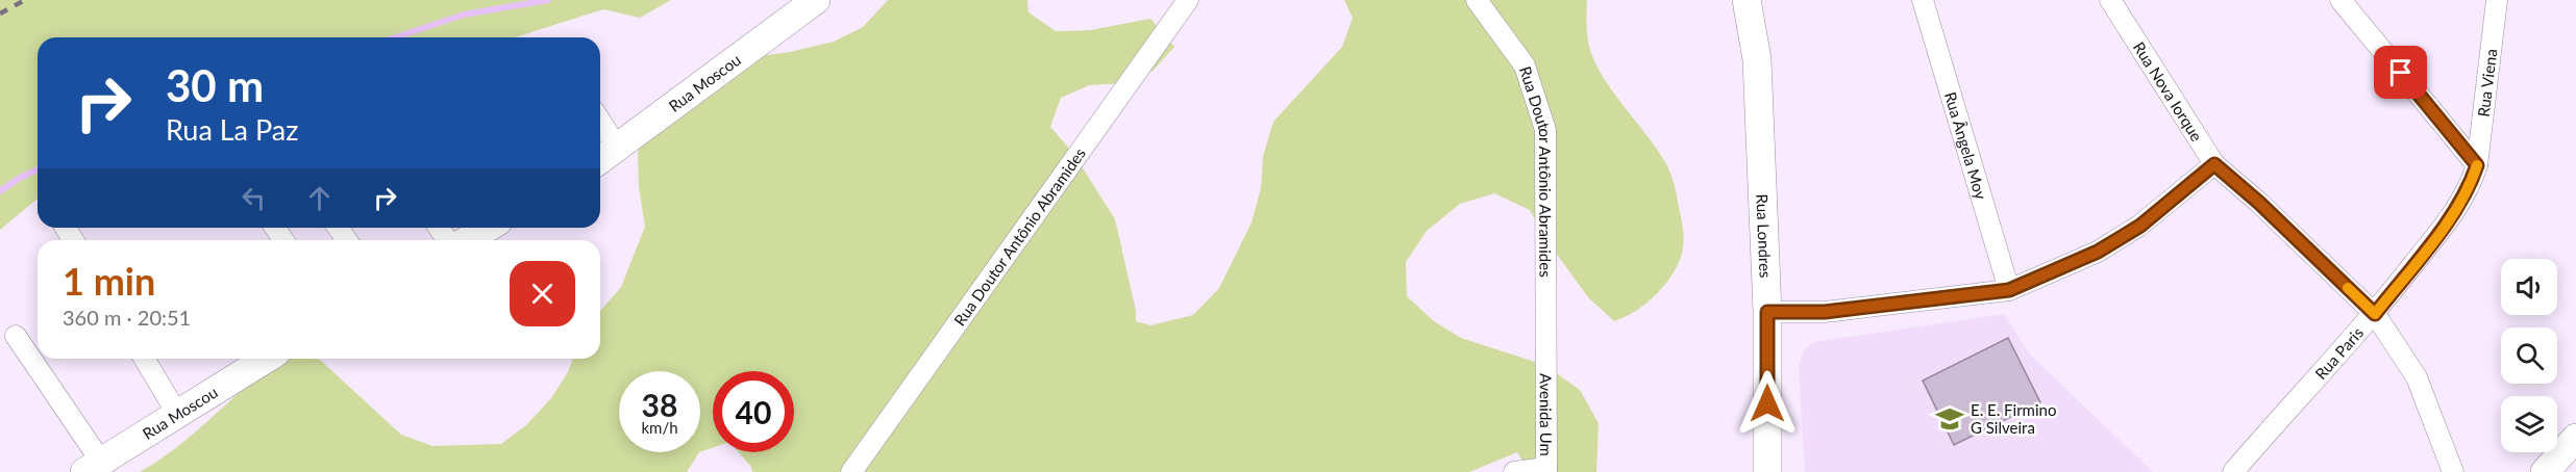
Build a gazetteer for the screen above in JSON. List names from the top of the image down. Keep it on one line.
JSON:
{"streets":{"street":["Rua Viena","Rua Moscou","Rua Nova Iorque","Rua Ângela Moy","Rua Doutor Antônio Abramides","Rua Londres","Rua Paris","Avenida Um"]},"crossings":[["Rua Viena","Rua Paris"],["Rua Nova Iorque","Rua Paris"],["Rua Doutor Antônio Abramides","Avenida Um"]],"places":{"school or university":["E. E. Firmino G Silveira"]},"page":{"turn":["30 m","Rua La Paz"],"heading":["1 min","360 m · 20:51"],"speed":"38 km/h","limit":"40"}}
